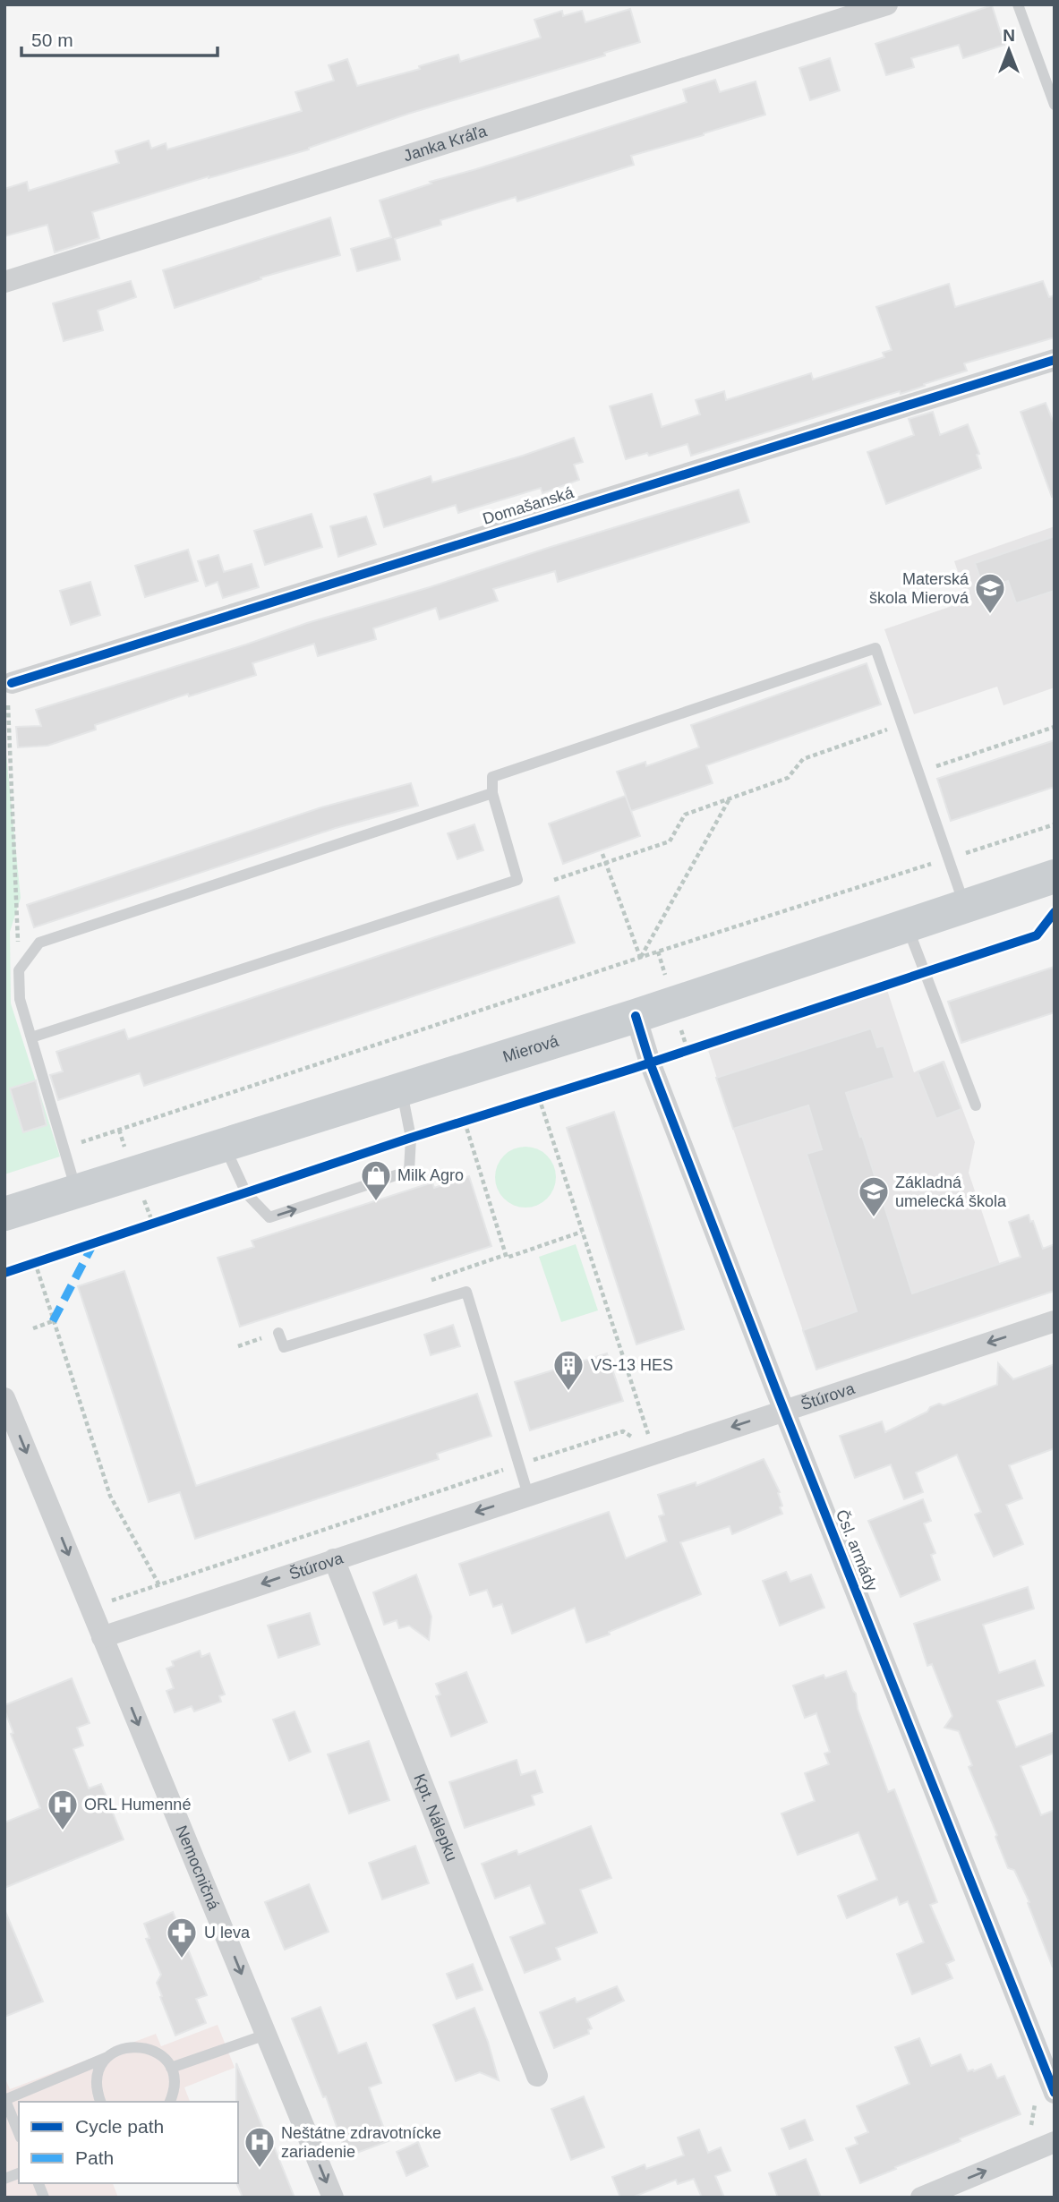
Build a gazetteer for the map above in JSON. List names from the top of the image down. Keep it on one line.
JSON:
{"streets":{"main road":["Mierová"],"street":["Janka Kráľa","Domašanská","Štúrova","Čsl. armády","Kpt. Nálepku","Nemocničná"]},"crossings":[["Mierová","Čsl. armády"],["Štúrova","Čsl. armády"],["Štúrova","Kpt. Nálepku"],["Štúrova","Nemocničná"]],"one_way":["Štúrova","Nemocničná"],"places":{"school or university":["Materská škola Mierová","Základná umelecká škola"],"shop":["Milk Agro"],"building":["VS-13 HES"],"hospital":["ORL Humenné","Neštátne zdravotnícke zariadenie"],"pharmacy":["U leva"]},"legend":["Cycle path","Path"],"scale_bar":"50 m","north":"top"}
